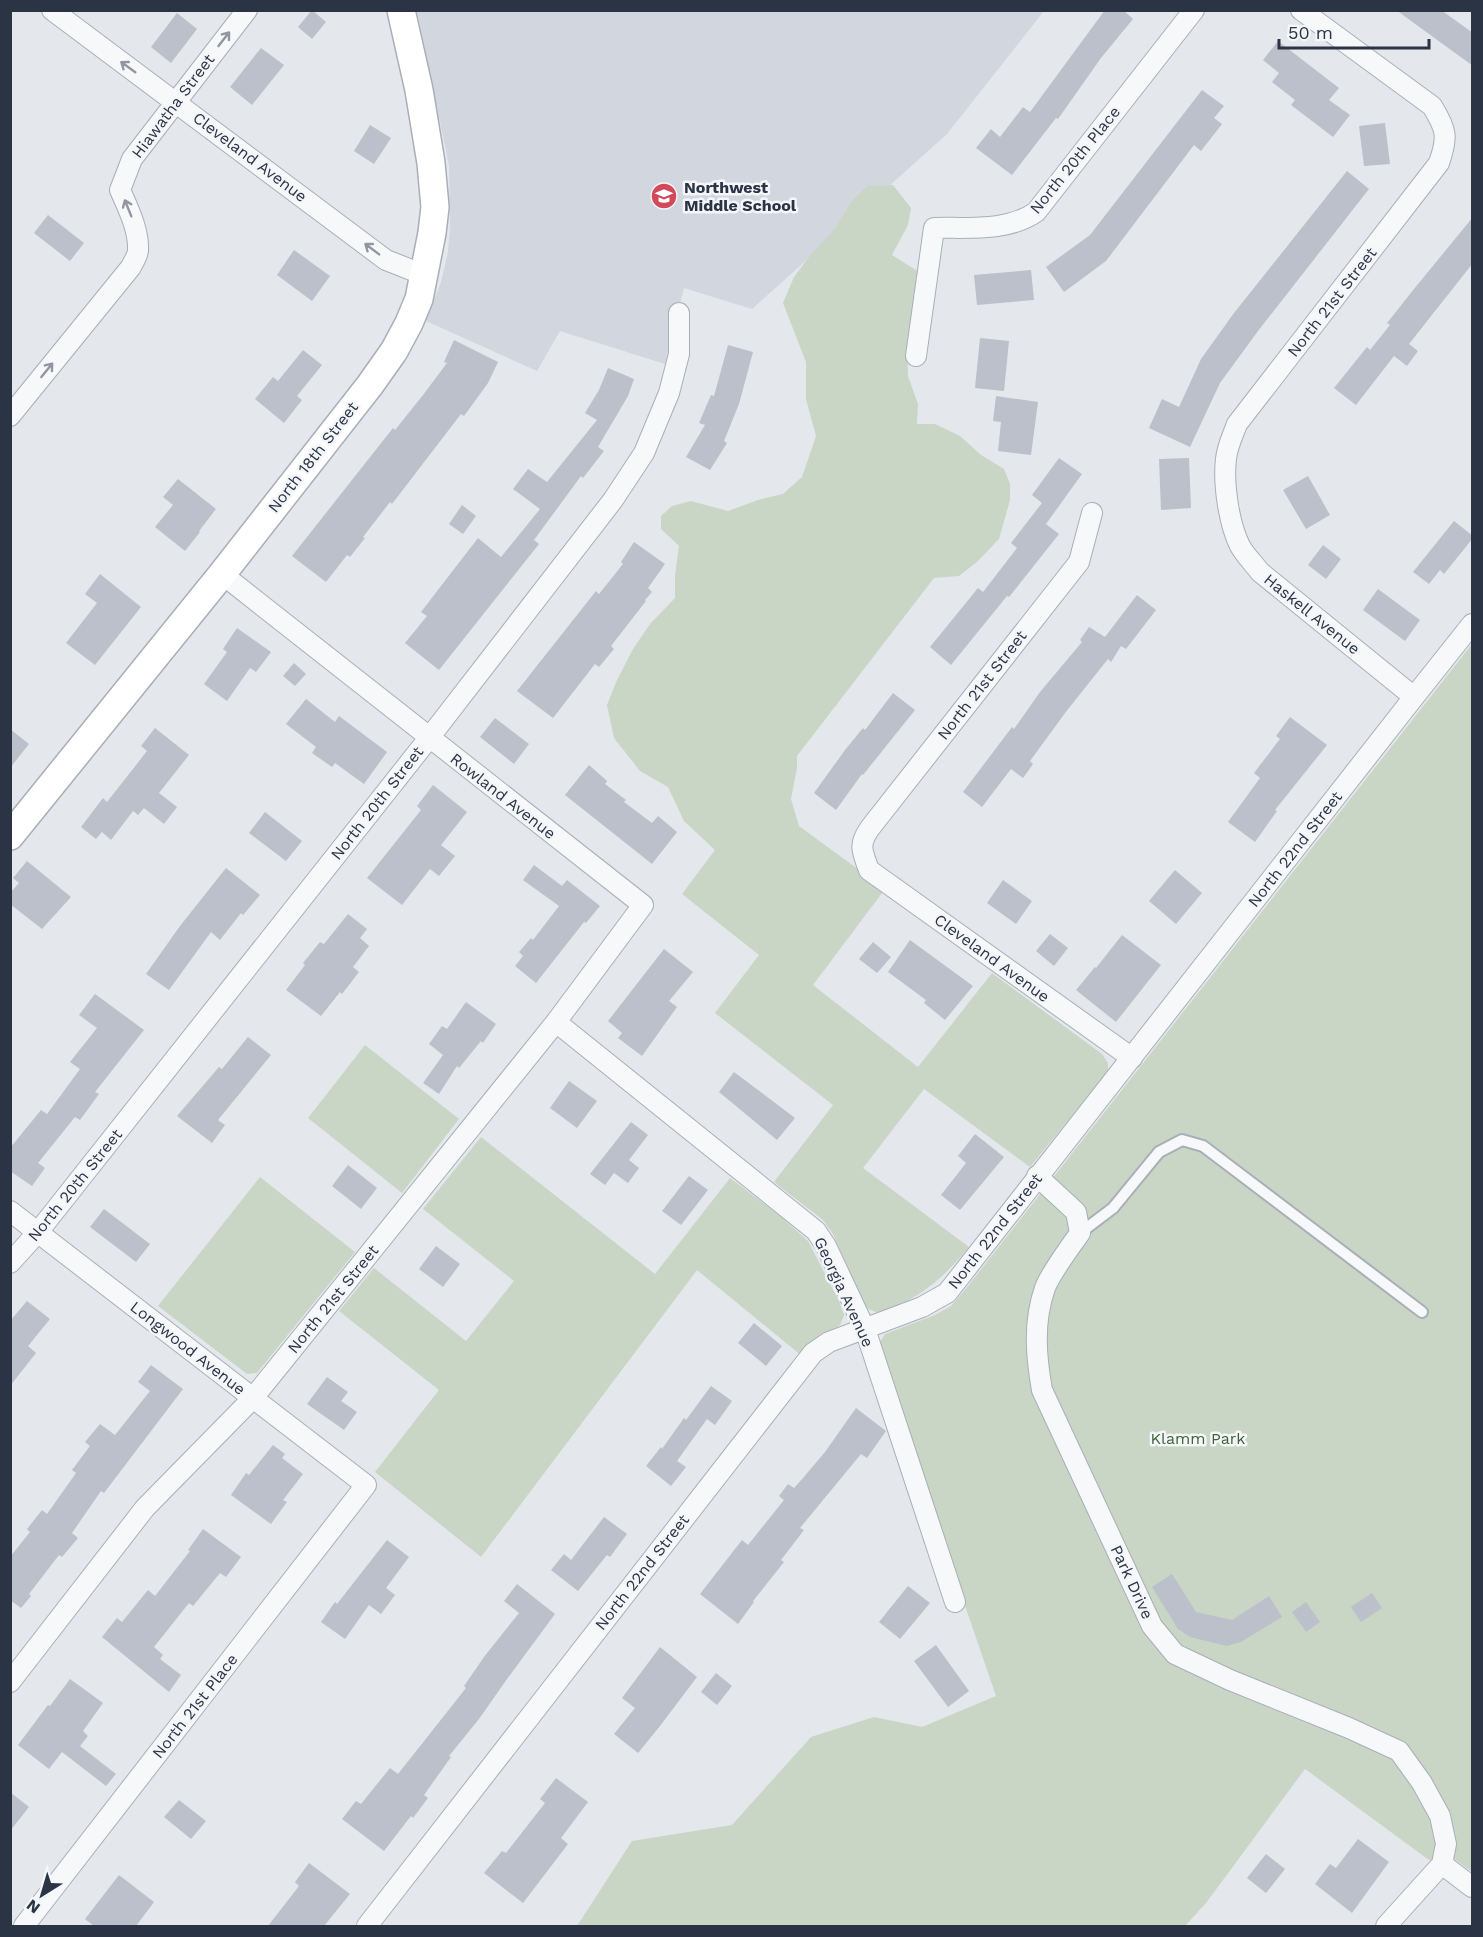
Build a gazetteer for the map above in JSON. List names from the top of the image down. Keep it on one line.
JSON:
{"streets":{"main road":["North 18th Street"],"street":["Hiawatha Street","Cleveland Avenue","North 20th Place","North 21st Street","Haskell Avenue","Rowland Avenue","North 20th Street","North 22nd Street","Georgia Avenue","Longwood Avenue","Park Drive","North 21st Place"]},"crossings":[["Hiawatha Street","Cleveland Avenue"],["Cleveland Avenue","North 21st Street"],["Cleveland Avenue","North 18th Street"],["Cleveland Avenue","North 22nd Street"],["North 21st Street","Haskell Avenue"],["North 21st Street","Rowland Avenue"],["North 21st Street","Georgia Avenue"],["North 21st Street","Longwood Avenue"],["North 18th Street","Rowland Avenue"],["Haskell Avenue","North 22nd Street"],["Rowland Avenue","North 20th Street"],["North 20th Street","Longwood Avenue"],["North 22nd Street","Georgia Avenue"],["Longwood Avenue","North 21st Place"]],"one_way":["Hiawatha Street","Cleveland Avenue"],"parks":["Klamm Park"],"places":{"school or university":["Northwest Middle School"]},"scale_bar":"50 m","north":"bottom left"}
